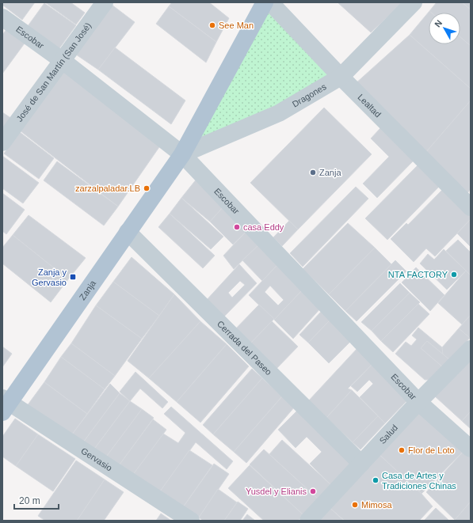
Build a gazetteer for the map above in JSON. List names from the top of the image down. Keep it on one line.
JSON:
{"streets":{"main road":["Zanja"],"street":["Escobar","José de San Martín (San José)","Dragones","Lealtad","Cerrada del Paseo","Salud","Gervasio"]},"crossings":[["Escobar","José de San Martín (San José)"],["Escobar","Dragones"],["Escobar","Zanja"],["Escobar","Salud"],["Dragones","Lealtad"],["Dragones","Zanja"],["Zanja","Cerrada del Paseo"],["Zanja","Gervasio"],["Cerrada del Paseo","Salud"]],"places":{"other":["See Man","Zanja","zarzalpaladar.LB","casa Eddy","NTA FACTORY","Flor de Loto","Casa de Artes y Tradiciones Chinas","Yusdel y Elianis","Mimosa"],"transit":["Zanja y Gervasio"]},"scale_bar":"20 m","north":"top left"}
